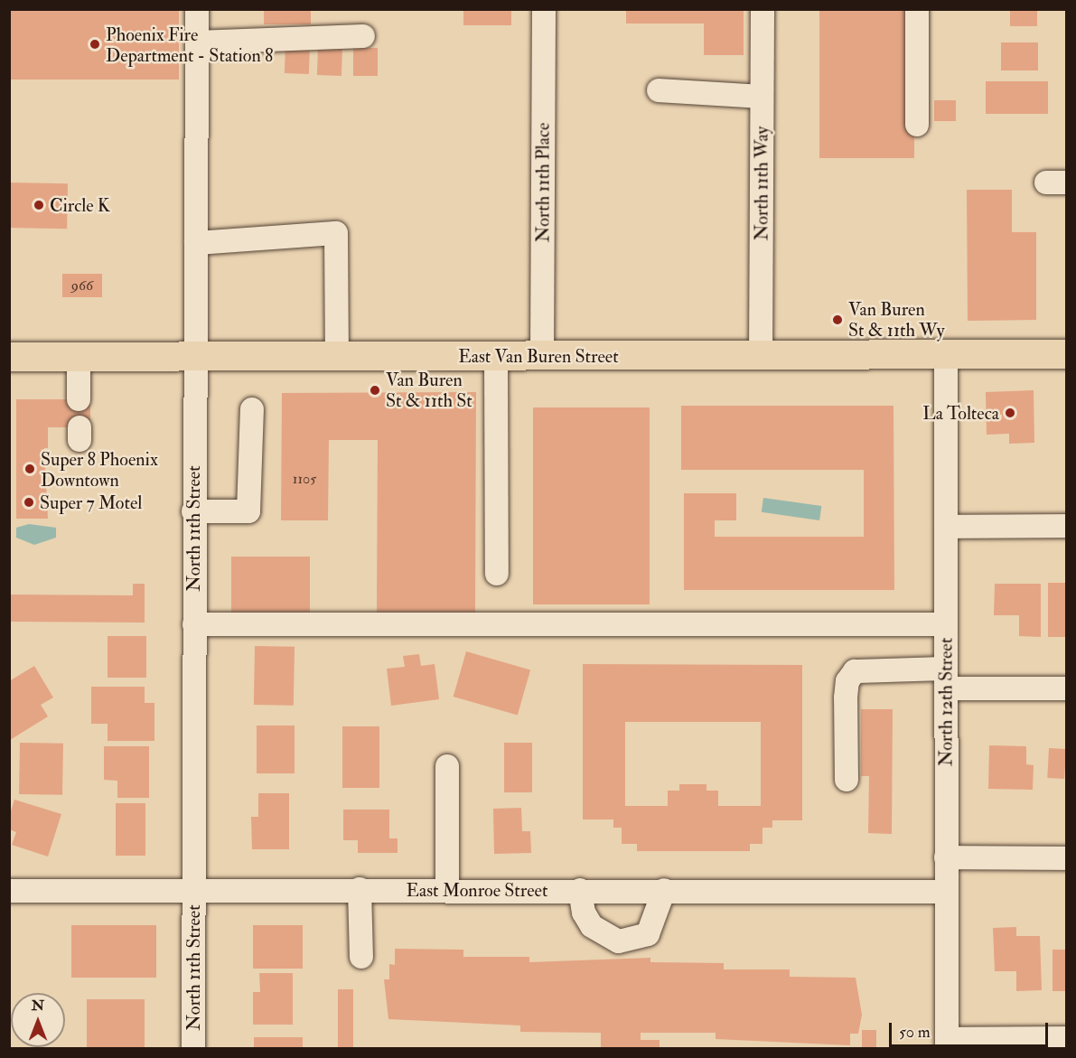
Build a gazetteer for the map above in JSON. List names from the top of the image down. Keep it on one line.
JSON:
{"streets":{"main road":["East Van Buren Street"],"street":["North 11th Place","North 11th Way","North 11th Street","North 12th Street","East Monroe Street"]},"crossings":[["North 11th Place","East Van Buren Street"],["North 11th Way","East Van Buren Street"],["East Van Buren Street","North 11th Street"],["East Van Buren Street","North 12th Street"],["North 11th Street","East Monroe Street"],["North 12th Street","East Monroe Street"]],"places":["Phoenix Fire Department - Station 8","Circle K","Van Buren St & 11th Wy","Van Buren St & 11th St","La Tolteca","Super 8 Phoenix Downtown","Super 7 Motel"],"house_numbers":["966","1105"],"scale_bar":"50 m","north":"top"}
